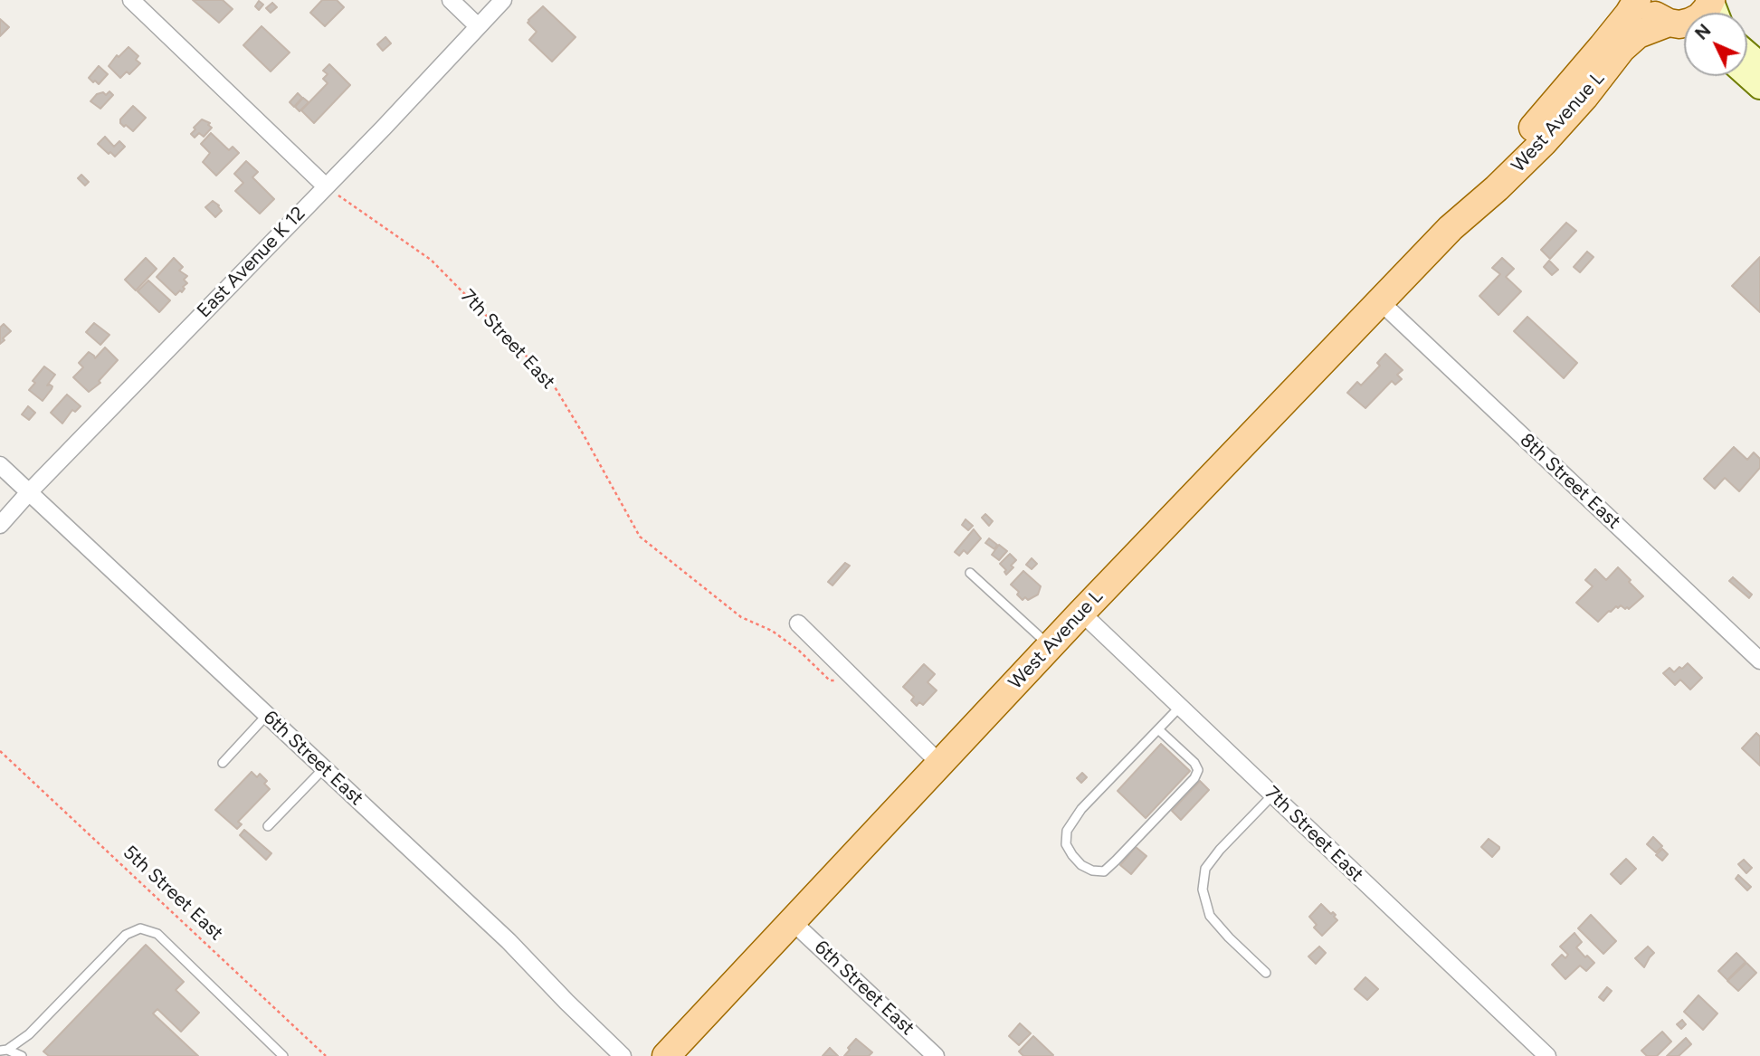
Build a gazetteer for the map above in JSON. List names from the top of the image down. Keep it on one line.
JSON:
{"streets":{"main road":["West Avenue L"],"street":["East Avenue K 12","7th Street East","8th Street East","6th Street East"],"path":["5th Street East"]},"crossings":[["West Avenue L","7th Street East"],["West Avenue L","8th Street East"],["West Avenue L","6th Street East"],["East Avenue K 12","7th Street East"],["East Avenue K 12","6th Street East"]],"north":"top left"}
